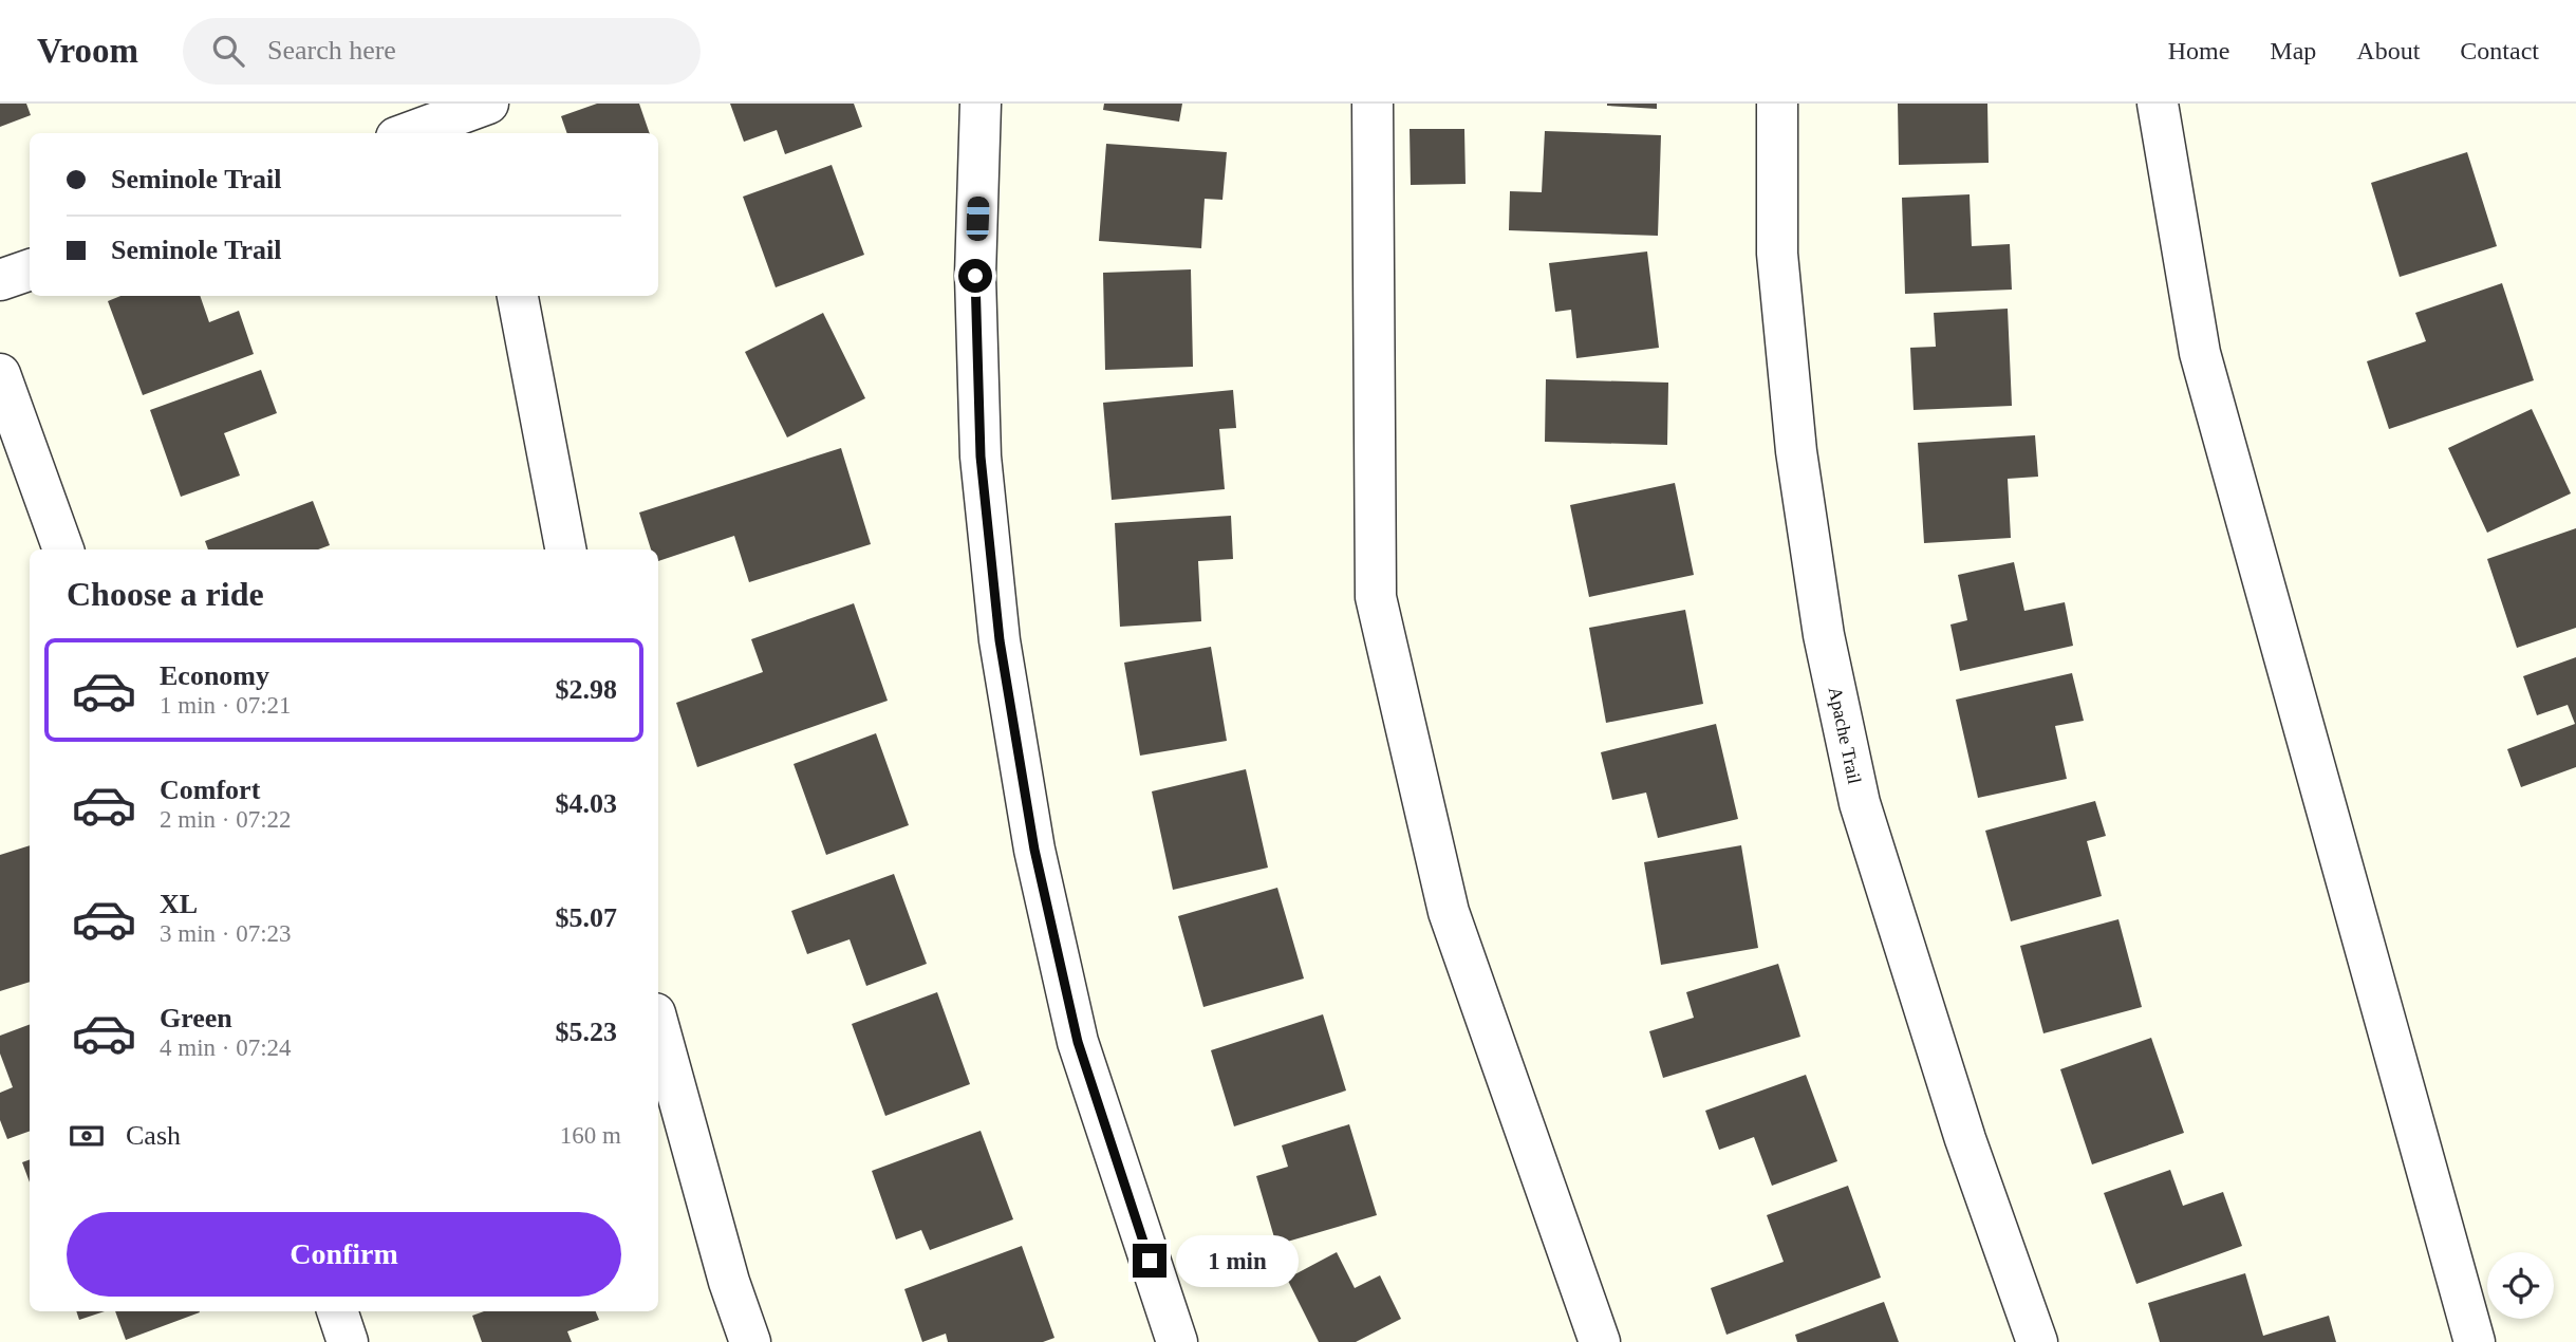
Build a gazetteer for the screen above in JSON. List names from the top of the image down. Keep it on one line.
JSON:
{"streets":{"street":["Apache Trail"]},"page":{"header":"Vroom","search":"Search here","nav":["Home","Map","About","Contact"],"banner":["Seminole Trail","Seminole Trail"],"heading":"Choose a ride","list":[{"name":"Economy","note":"1 min · 07:21","value":"$2.98"},{"name":"Comfort","note":"2 min · 07:22","value":"$4.03"},{"name":"XL","note":"3 min · 07:23","value":"$5.07"},{"name":"Green","note":"4 min · 07:24","value":"$5.23"}],"pay":["Cash","160 m"],"buttons":"Confirm","bubble":"1 min"}}
